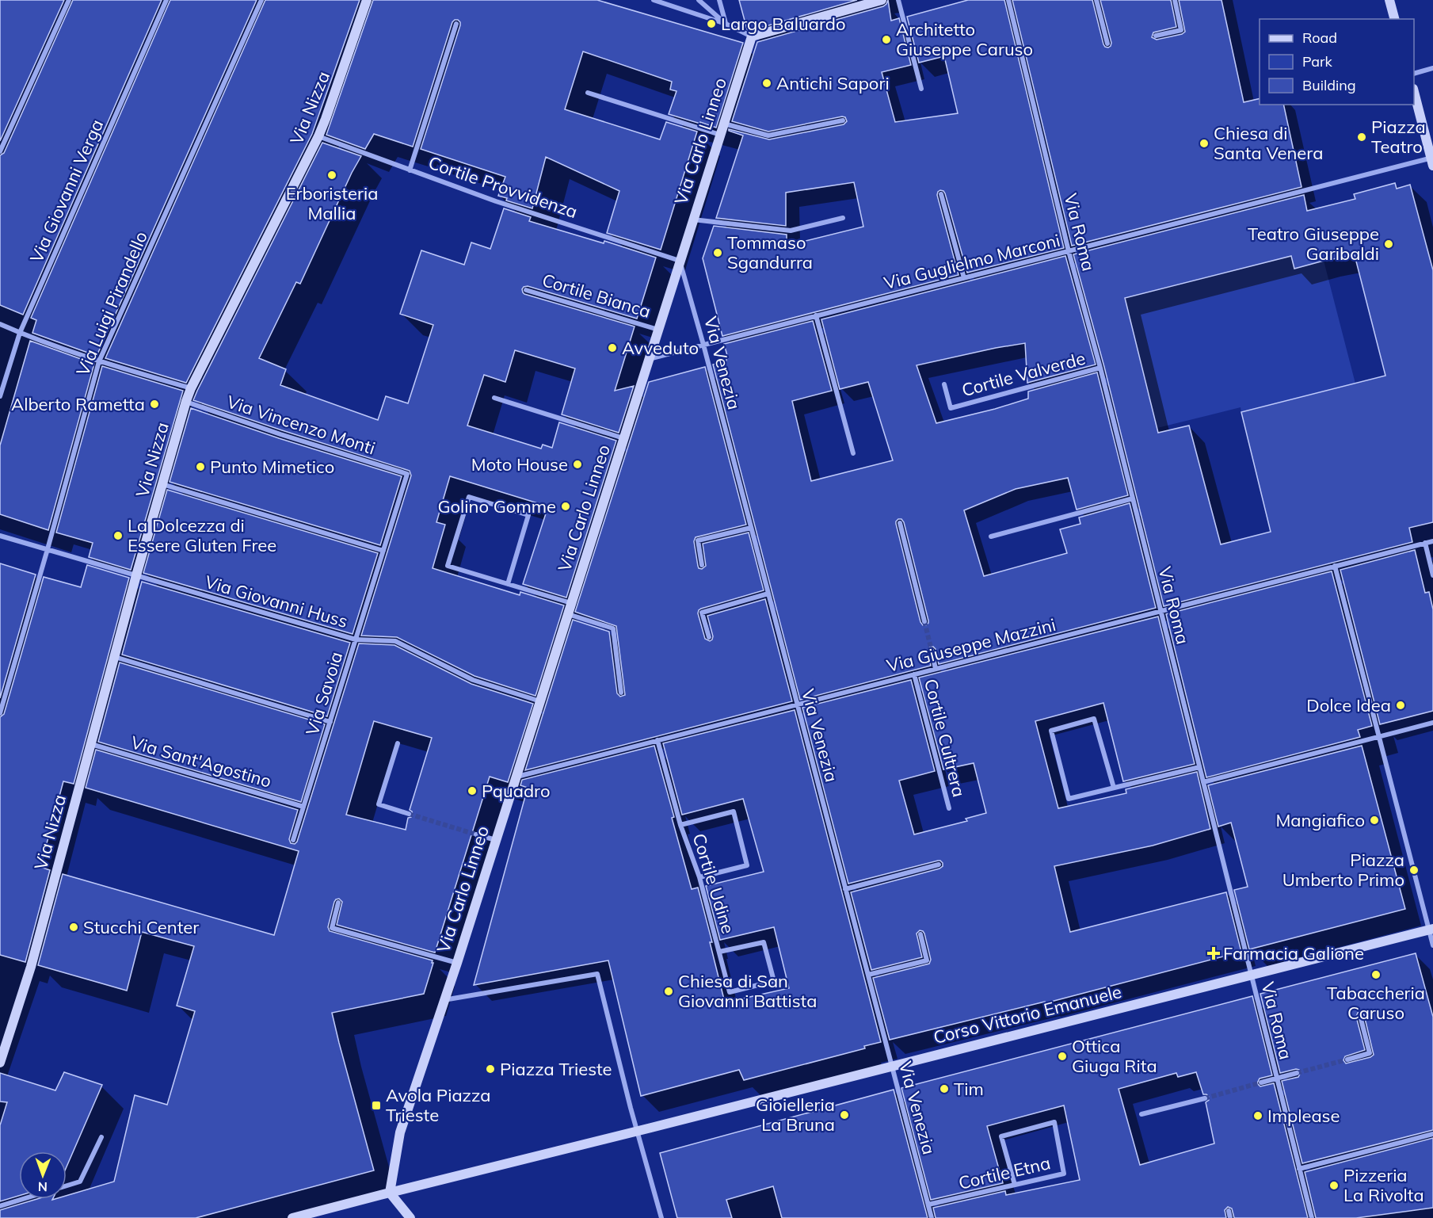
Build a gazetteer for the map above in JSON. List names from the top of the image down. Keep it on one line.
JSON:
{"streets":{"street":["Via Nizza","Via Carlo Linneo","Cortile Provvidenza","Via Giovanni Verga","Via Roma","Via Guglielmo Marconi","Cortile Bianca","Via Luigi Pirandello","Via Venezia","Cortile Valverde","Via Vincenzo Monti","Via Giovanni Huss","Via Giuseppe Mazzini","Via Savoia","Cortile Cultrera","Via Sant'Agostino","Cortile Udine","Corso Vittorio Emanuele","Cortile Etna"]},"crossings":[["Via Nizza","Cortile Provvidenza"],["Via Nizza","Via Vincenzo Monti"],["Via Nizza","Via Giovanni Huss"],["Via Nizza","Via Sant'Agostino"],["Via Carlo Linneo","Cortile Provvidenza"],["Via Carlo Linneo","Via Guglielmo Marconi"],["Via Carlo Linneo","Cortile Bianca"],["Via Carlo Linneo","Via Venezia"],["Via Carlo Linneo","Via Giovanni Huss"],["Via Carlo Linneo","Via Giuseppe Mazzini"],["Via Carlo Linneo","Corso Vittorio Emanuele"],["Cortile Provvidenza","Via Venezia"],["Via Roma","Via Guglielmo Marconi"],["Via Roma","Cortile Valverde"],["Via Roma","Via Giuseppe Mazzini"],["Via Roma","Corso Vittorio Emanuele"],["Via Guglielmo Marconi","Via Venezia"],["Via Luigi Pirandello","Via Giovanni Huss"],["Via Venezia","Via Giuseppe Mazzini"],["Via Venezia","Corso Vittorio Emanuele"],["Via Venezia","Cortile Etna"],["Via Vincenzo Monti","Via Savoia"],["Via Giovanni Huss","Via Savoia"],["Via Giuseppe Mazzini","Cortile Cultrera"],["Via Giuseppe Mazzini","Cortile Udine"],["Via Savoia","Via Sant'Agostino"]],"places":{"other":["Largo Baluardo","Architetto Giuseppe Caruso","Antichi Sapori","Piazza Teatro","Chiesa di Santa Venera","Erboristeria Mallia","Teatro Giuseppe Garibaldi","Tommaso Sgandurra","Avveduto","Alberto Rametta","Moto House","Punto Mimetico","Golino Gomme","La Dolcezza di Essere Gluten Free","Dolce Idea","Pquadro","Mangiafico","Piazza Umberto Primo","Stucchi Center","Tabaccheria Caruso","Chiesa di San Giovanni Battista","Ottica Giuga Rita","Piazza Trieste","Tim","Gioielleria La Bruna","Implease","Pizzeria La Rivolta"],"health":["Farmacia Galione"],"transit":["Avola Piazza Trieste"]},"legend":["Road","Park","Building"],"north":"bottom"}
